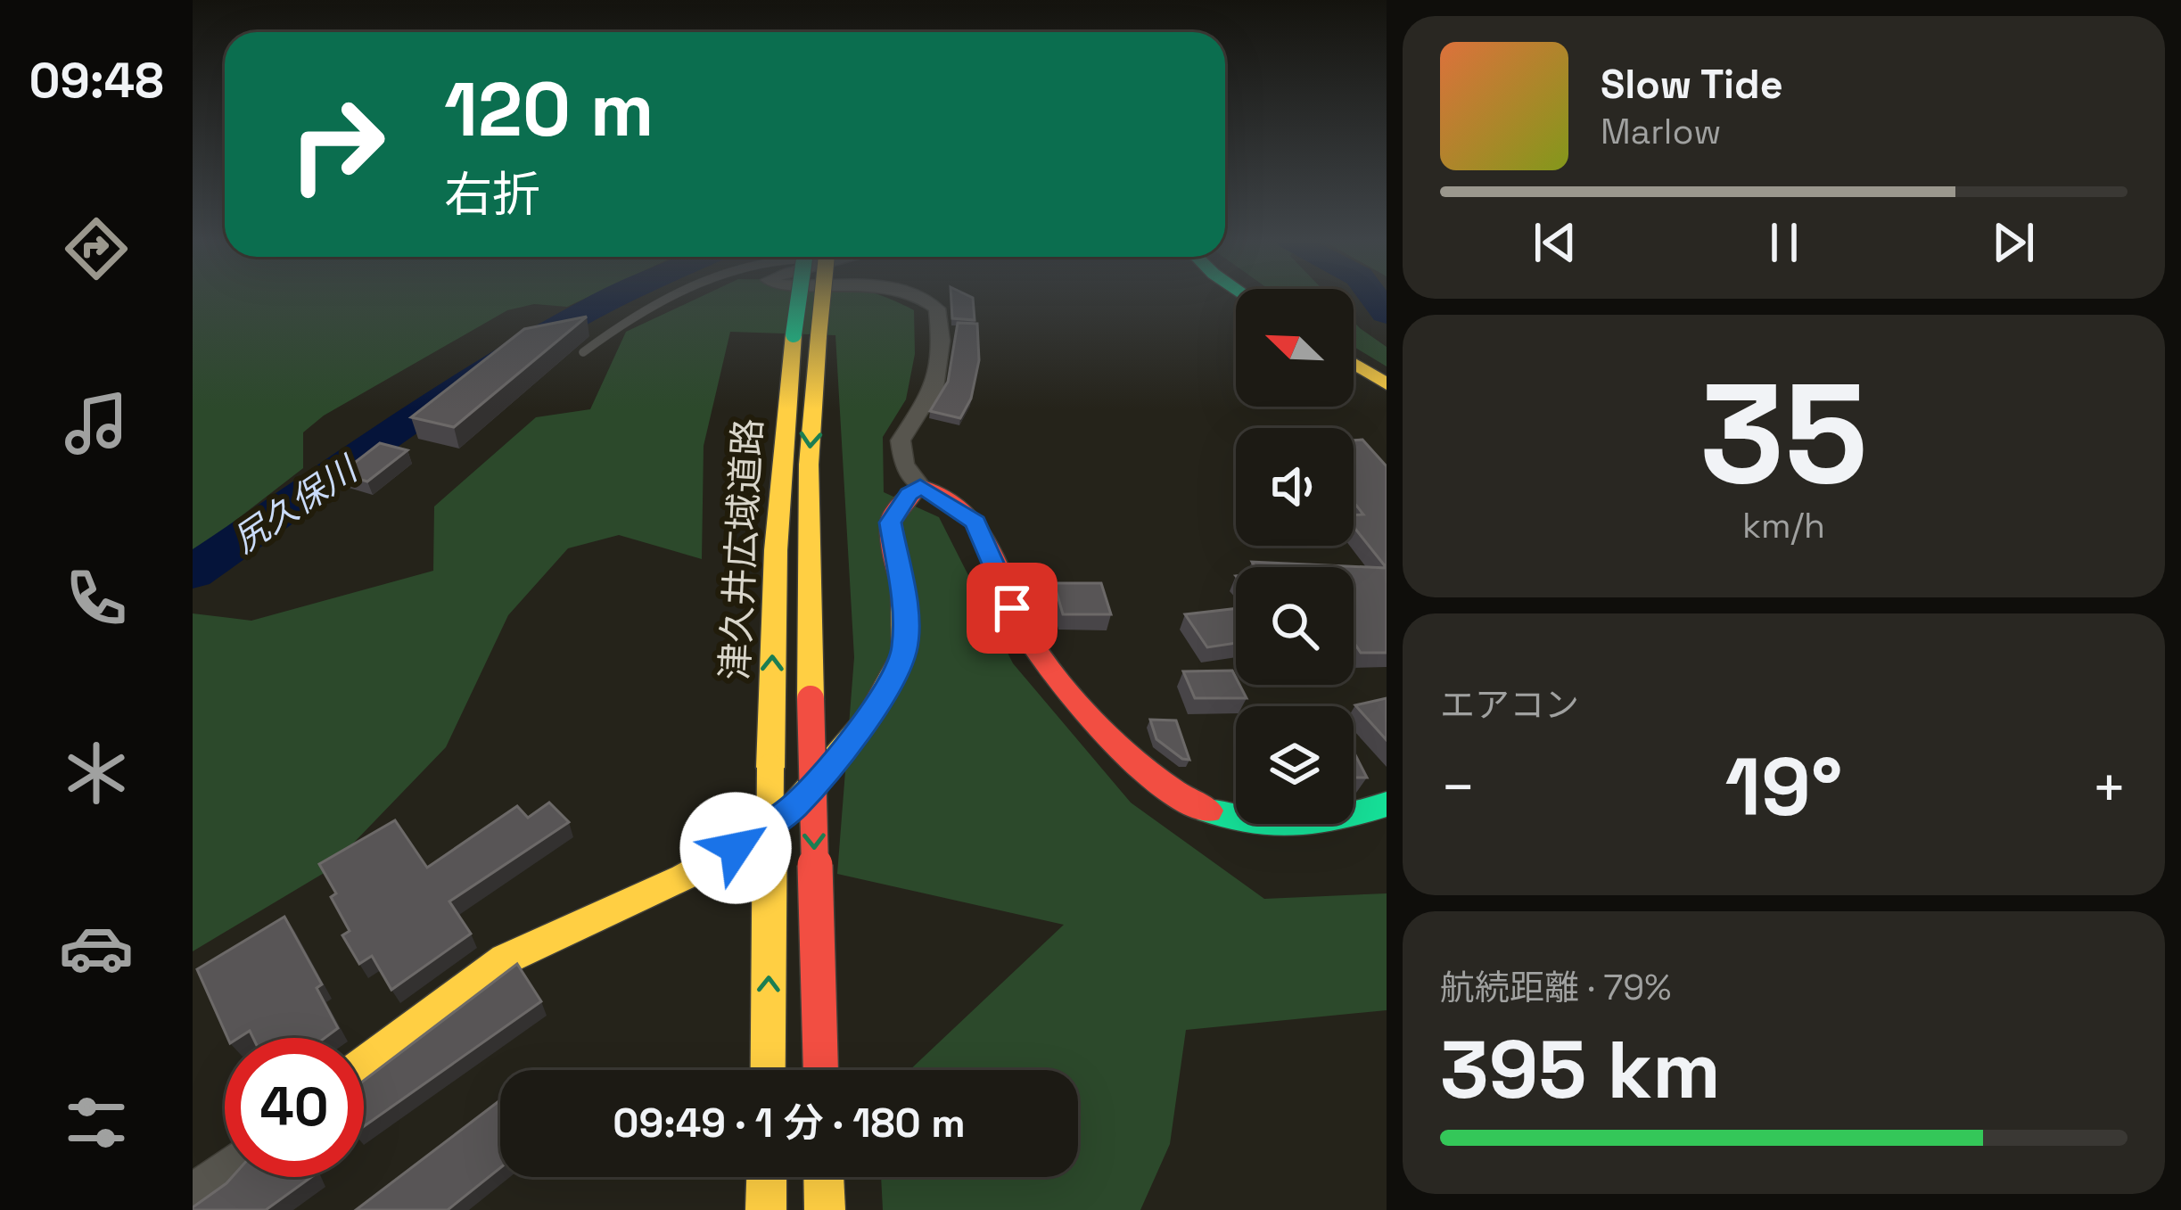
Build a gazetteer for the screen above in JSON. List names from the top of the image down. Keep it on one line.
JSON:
{"streets":{"main road":["津久井広域道路"]},"water":["尻久保川"],"north":"top left","page":{"tabs":"09:48","turn":["120 m","右折"],"song":["Slow Tide","Marlow"],"tile":[["35","km/h"],"エアコン",["航続距離 · 79%","395 km"]],"heat":["−","19°","+"],"limit":"40","trip":"09:49 · 1 分 · 180 m"}}
